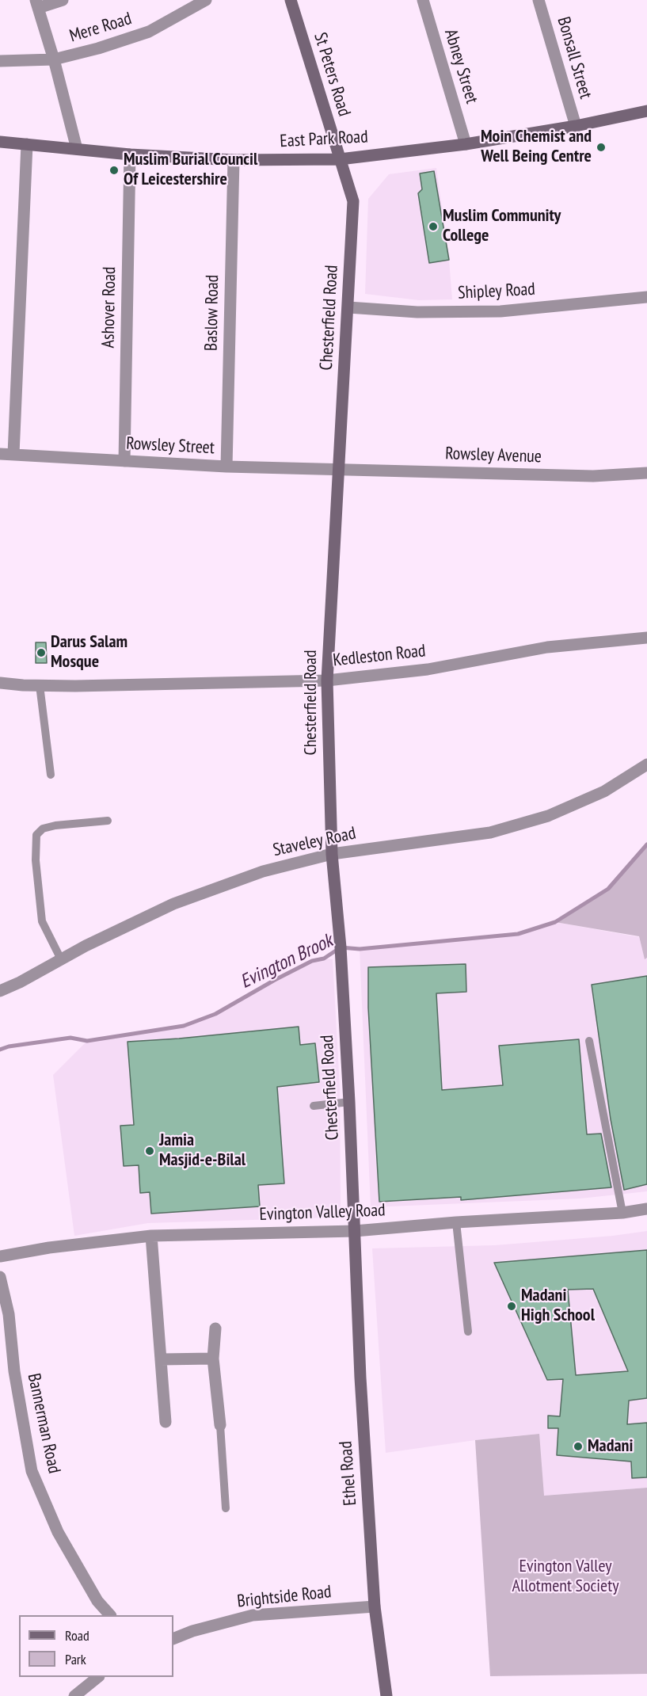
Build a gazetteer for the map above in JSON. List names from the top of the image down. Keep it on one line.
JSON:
{"streets":{"street":["Mere Road","Bonsall Street","Abney Street","St Peters Road","East Park Road","Shipley Road","Ashover Road","Baslow Road","Chesterfield Road","Rowsley Street","Rowsley Avenue","Kedleston Road","Staveley Road","Evington Valley Road","Bannerman Road","Ethel Road","Brightside Road"]},"crossings":[["Mere Road","East Park Road"],["Bonsall Street","East Park Road"],["Abney Street","East Park Road"],["St Peters Road","East Park Road"],["St Peters Road","Chesterfield Road"],["East Park Road","Ashover Road"],["East Park Road","Baslow Road"],["East Park Road","Chesterfield Road"],["Shipley Road","Chesterfield Road"],["Ashover Road","Rowsley Street"],["Baslow Road","Rowsley Street"],["Chesterfield Road","Rowsley Street"],["Chesterfield Road","Rowsley Avenue"],["Chesterfield Road","Kedleston Road"],["Chesterfield Road","Staveley Road"],["Chesterfield Road","Evington Valley Road"],["Chesterfield Road","Ethel Road"],["Rowsley Street","Rowsley Avenue"],["Ethel Road","Brightside Road"]],"water":["Evington Brook"],"parks":["Evington Valley Allotment Society"],"places":["Moin Chemist and Well Being Centre","Muslim Burial Council Of Leicestershire","Muslim Community College","Darus Salam Mosque","Jamia Masjid-e-Bilal","Madani High School","Madani"],"legend":["Road","Park"]}
